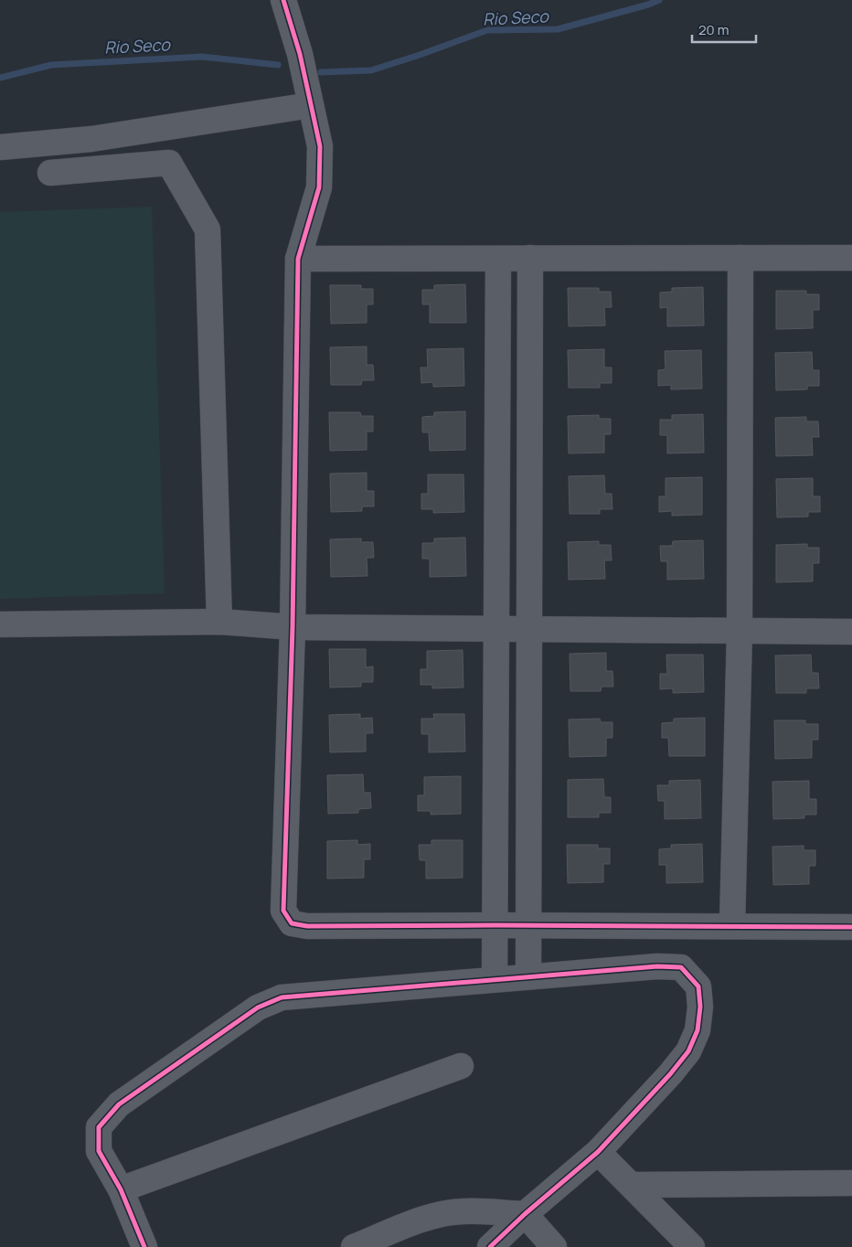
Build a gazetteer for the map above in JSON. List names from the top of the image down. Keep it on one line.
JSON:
{"water":["Rio Seco"],"scale_bar":"20 m"}
